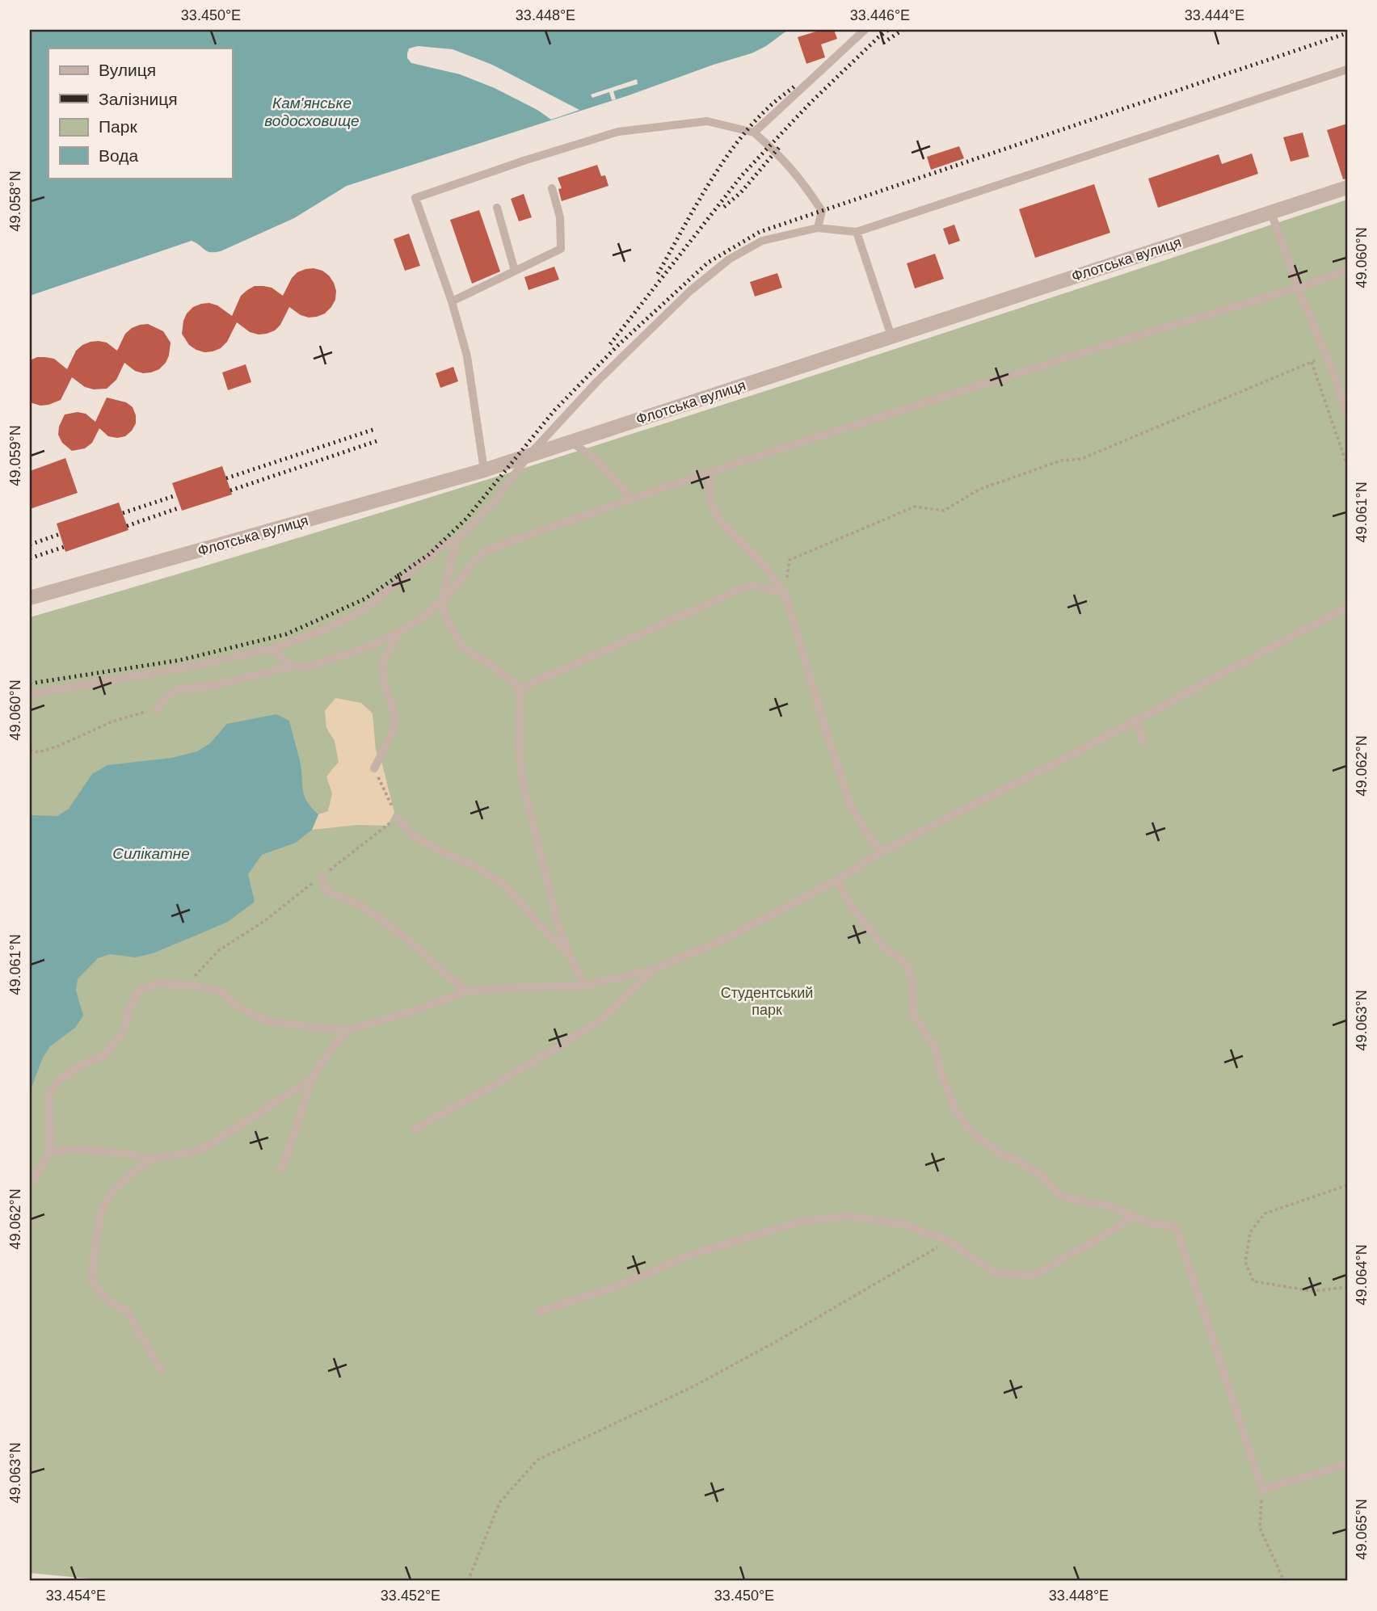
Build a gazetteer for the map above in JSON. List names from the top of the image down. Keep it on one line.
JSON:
{"streets":{"street":["Флотська вулиця"]},"water":["Кам'янське водосховище","Силікатне"],"parks":["Студентський парк"],"legend":["Вулиця","Залізниця","Парк","Вода"],"coordinates":["33.450°E","33.448°E","33.446°E","33.444°E","49.058°N","49.060°N","49.059°N","49.061°N","49.062°N","49.063°N","49.064°N","49.065°N","33.454°E","33.452°E"]}
